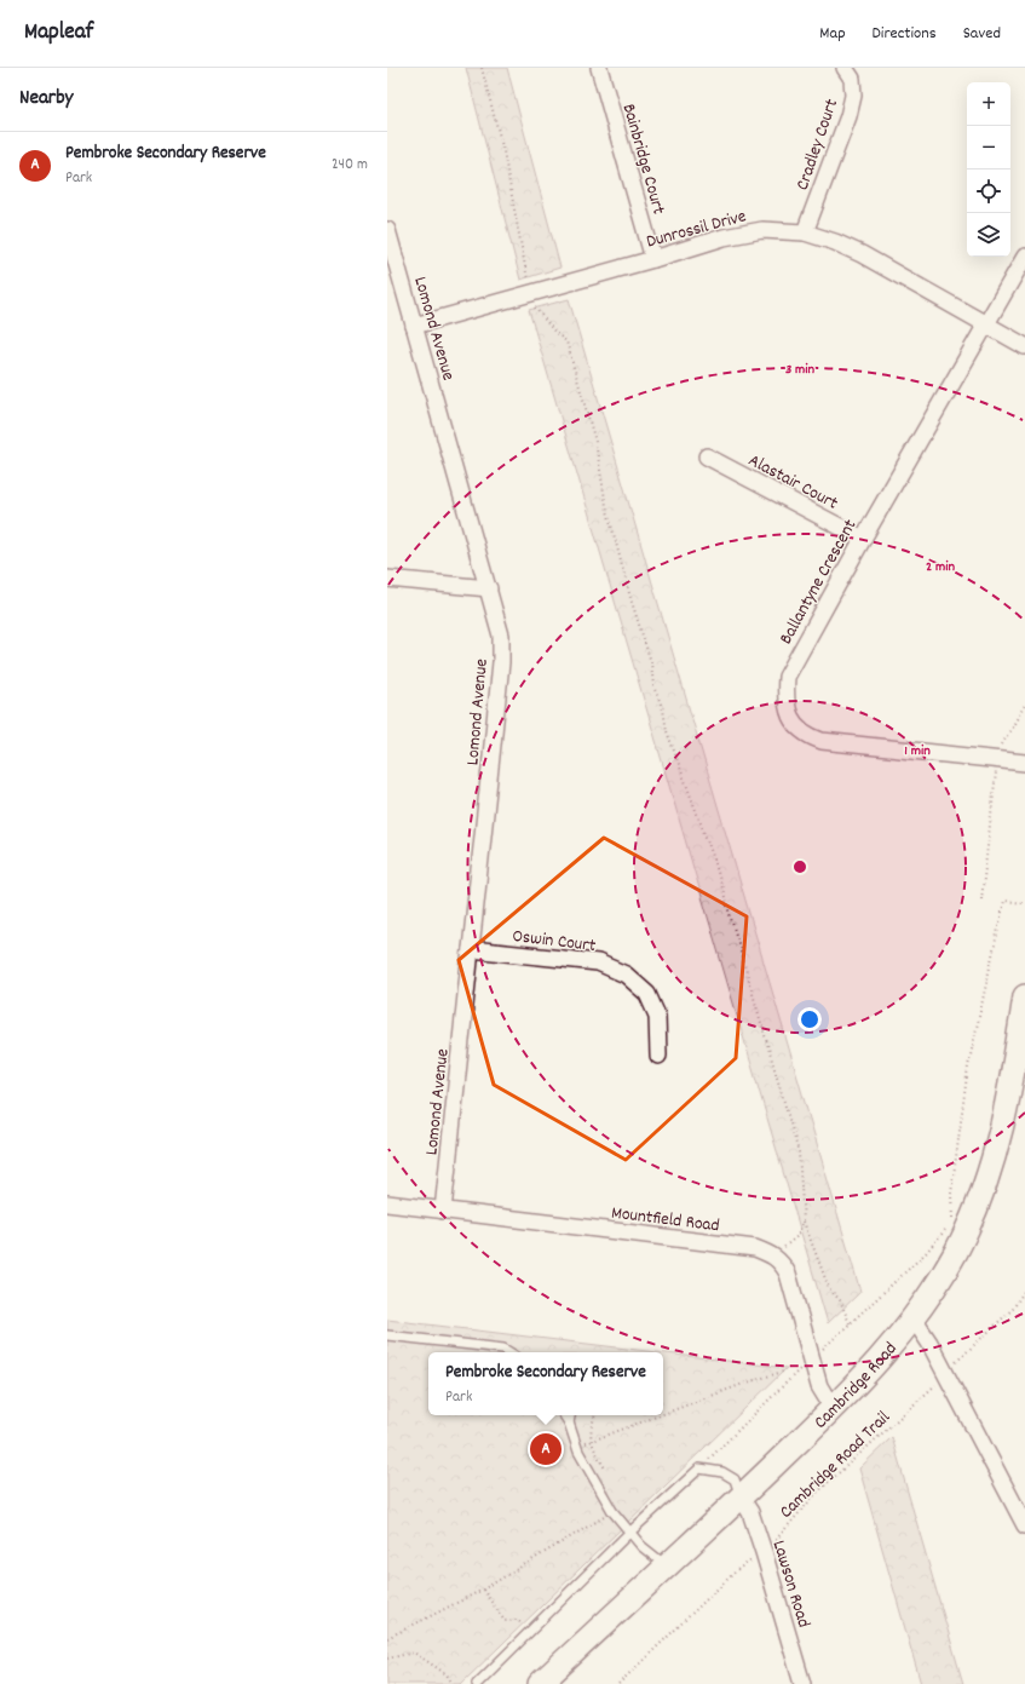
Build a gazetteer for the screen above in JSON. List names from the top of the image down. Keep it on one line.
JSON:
{"streets":{"main road":["Cambridge Road"],"street":["Cradley Court","Bainbridge Court","Dunrossil Drive","Lomond Avenue","Alastair Court","Ballantyne Crescent","Oswin Court","Mountfield Road","Lawson Road"],"path":["Cambridge Road Trail"]},"crossings":[["Cradley Court","Dunrossil Drive"],["Bainbridge Court","Dunrossil Drive"],["Dunrossil Drive","Lomond Avenue"],["Dunrossil Drive","Ballantyne Crescent"],["Lomond Avenue","Oswin Court"],["Lomond Avenue","Mountfield Road"],["Alastair Court","Ballantyne Crescent"],["Mountfield Road","Cambridge Road"],["Cambridge Road","Lawson Road"],["Cambridge Road Trail","Lawson Road"]],"page":{"header":"Mapleaf","nav":["Map","Directions","Saved"],"heading":"Nearby","map_buttons":["+","−"],"list":[{"mark":"A","name":"Pembroke Secondary Reserve","note":"Park","value":"240 m"}],"popup":["Pembroke Secondary Reserve","Park"],"pins":"A"},"rings":["3 min","2 min","1 min"]}
